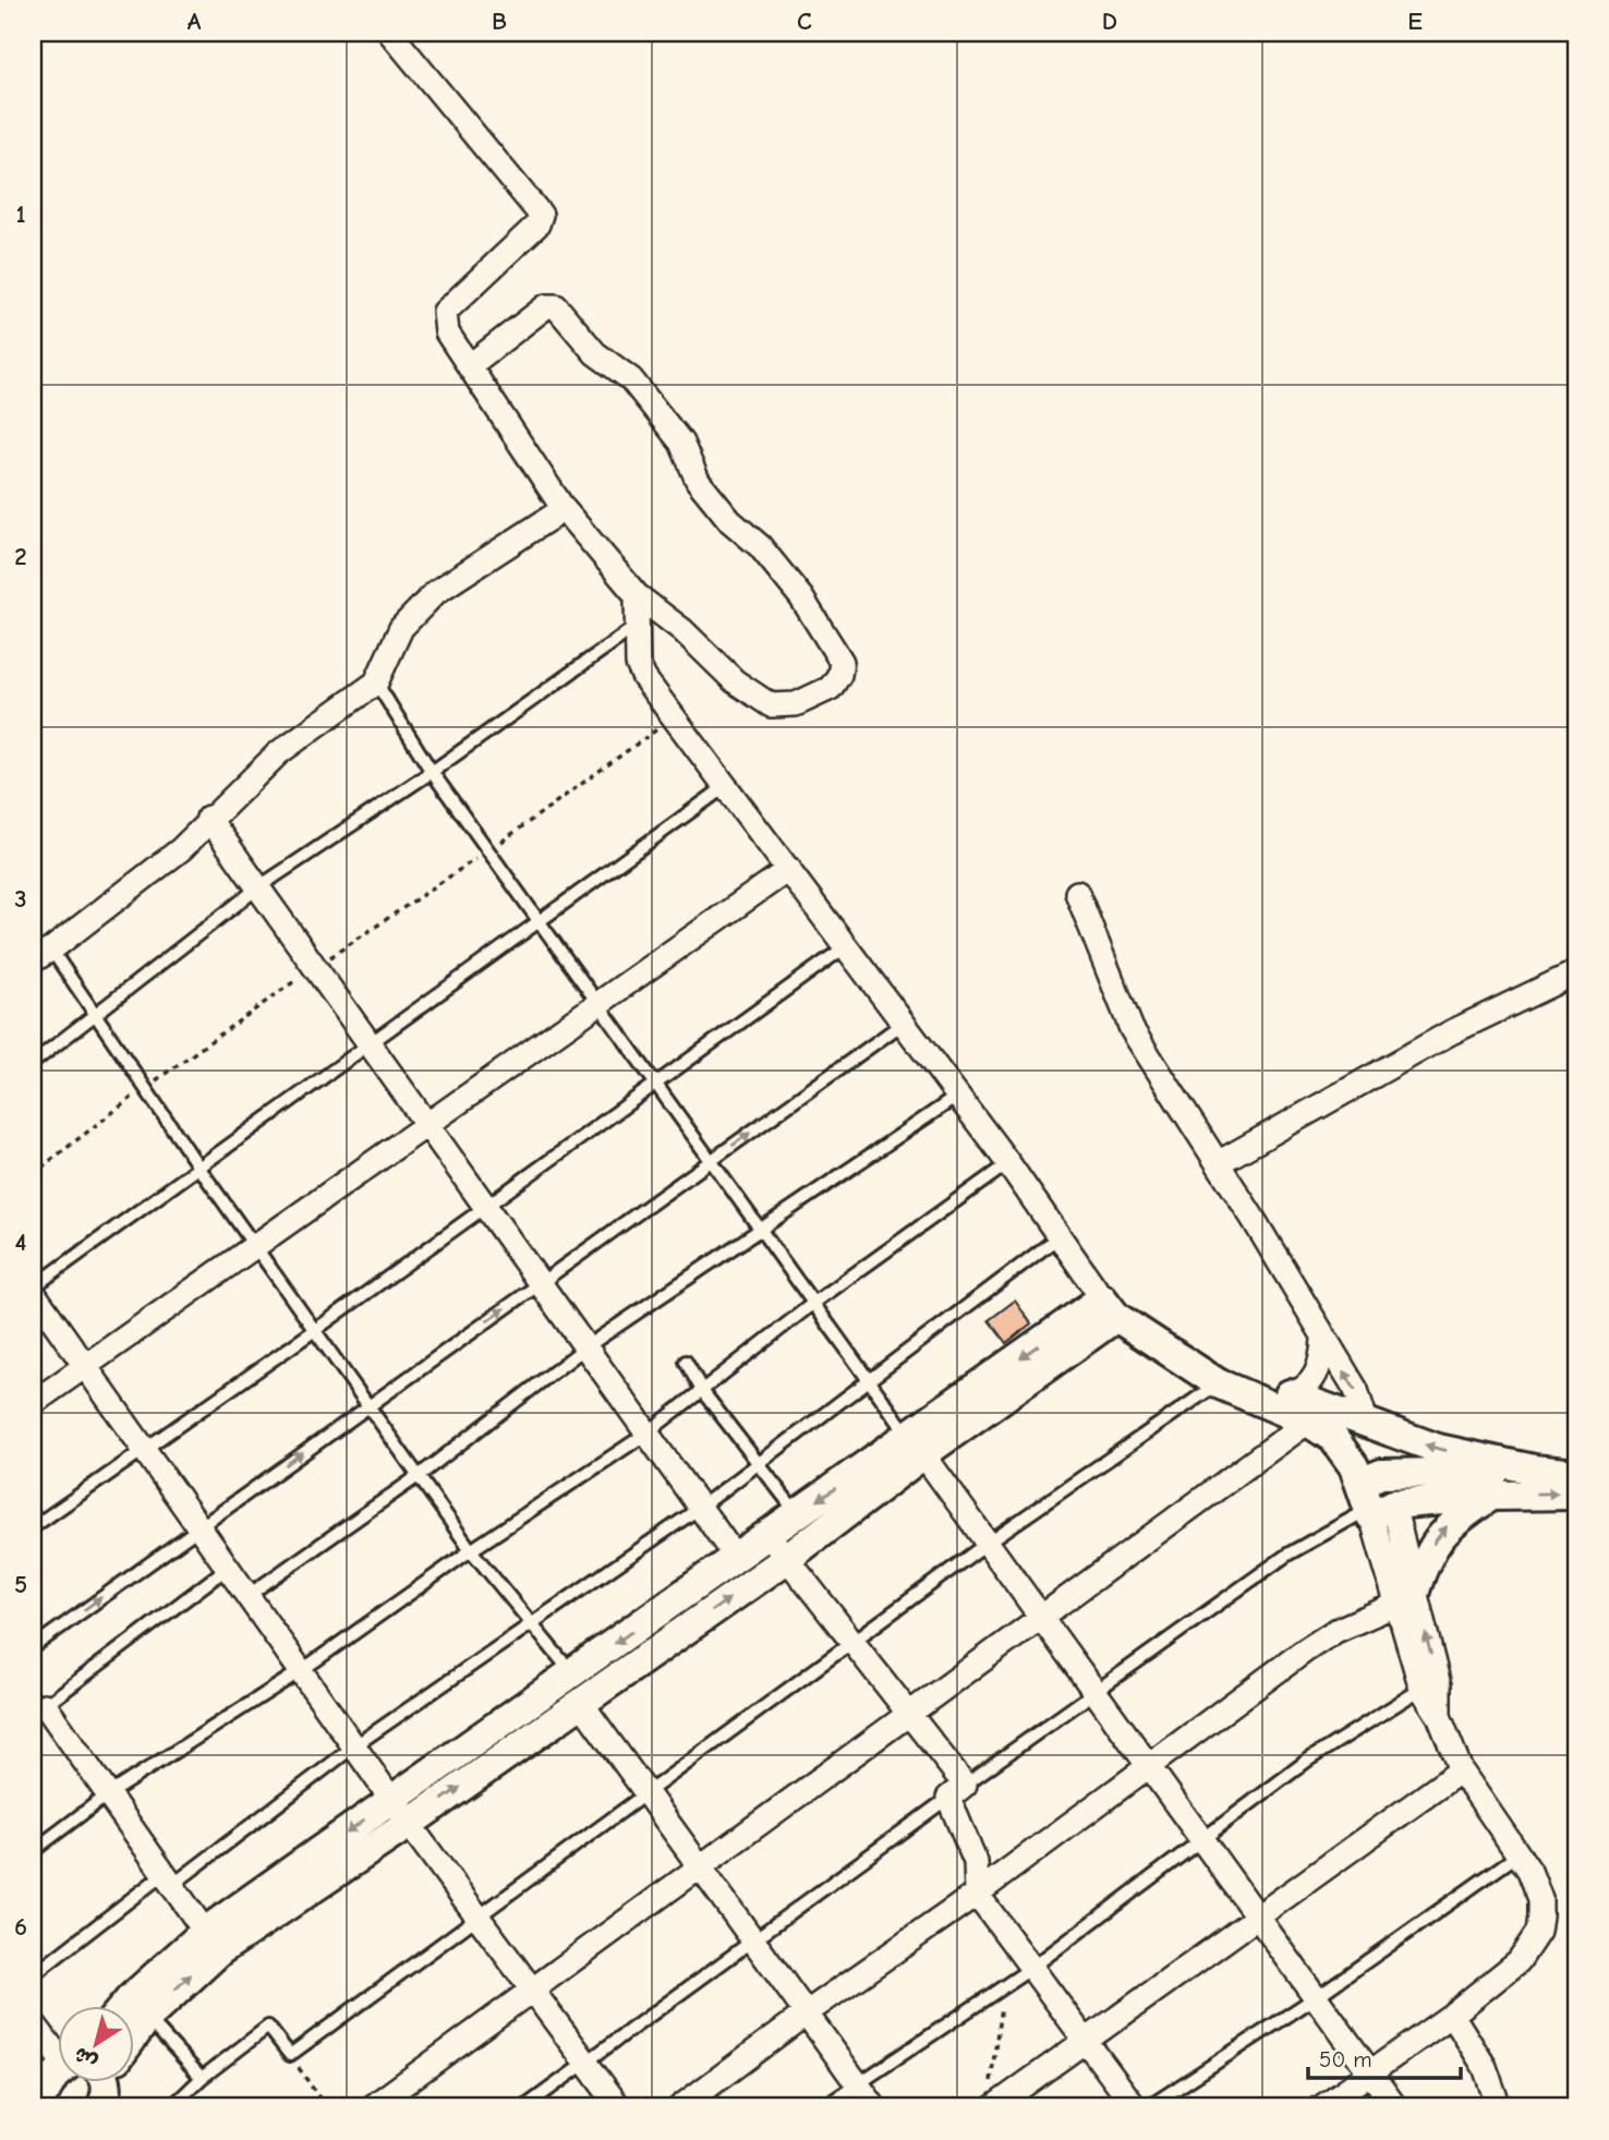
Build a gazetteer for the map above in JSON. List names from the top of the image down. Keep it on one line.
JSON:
{"scale_bar":"50 m","north":"bottom left","grid":{"columns":["A","B","C","D","E"],"rows":["1","2","3","4","5","6"]}}
